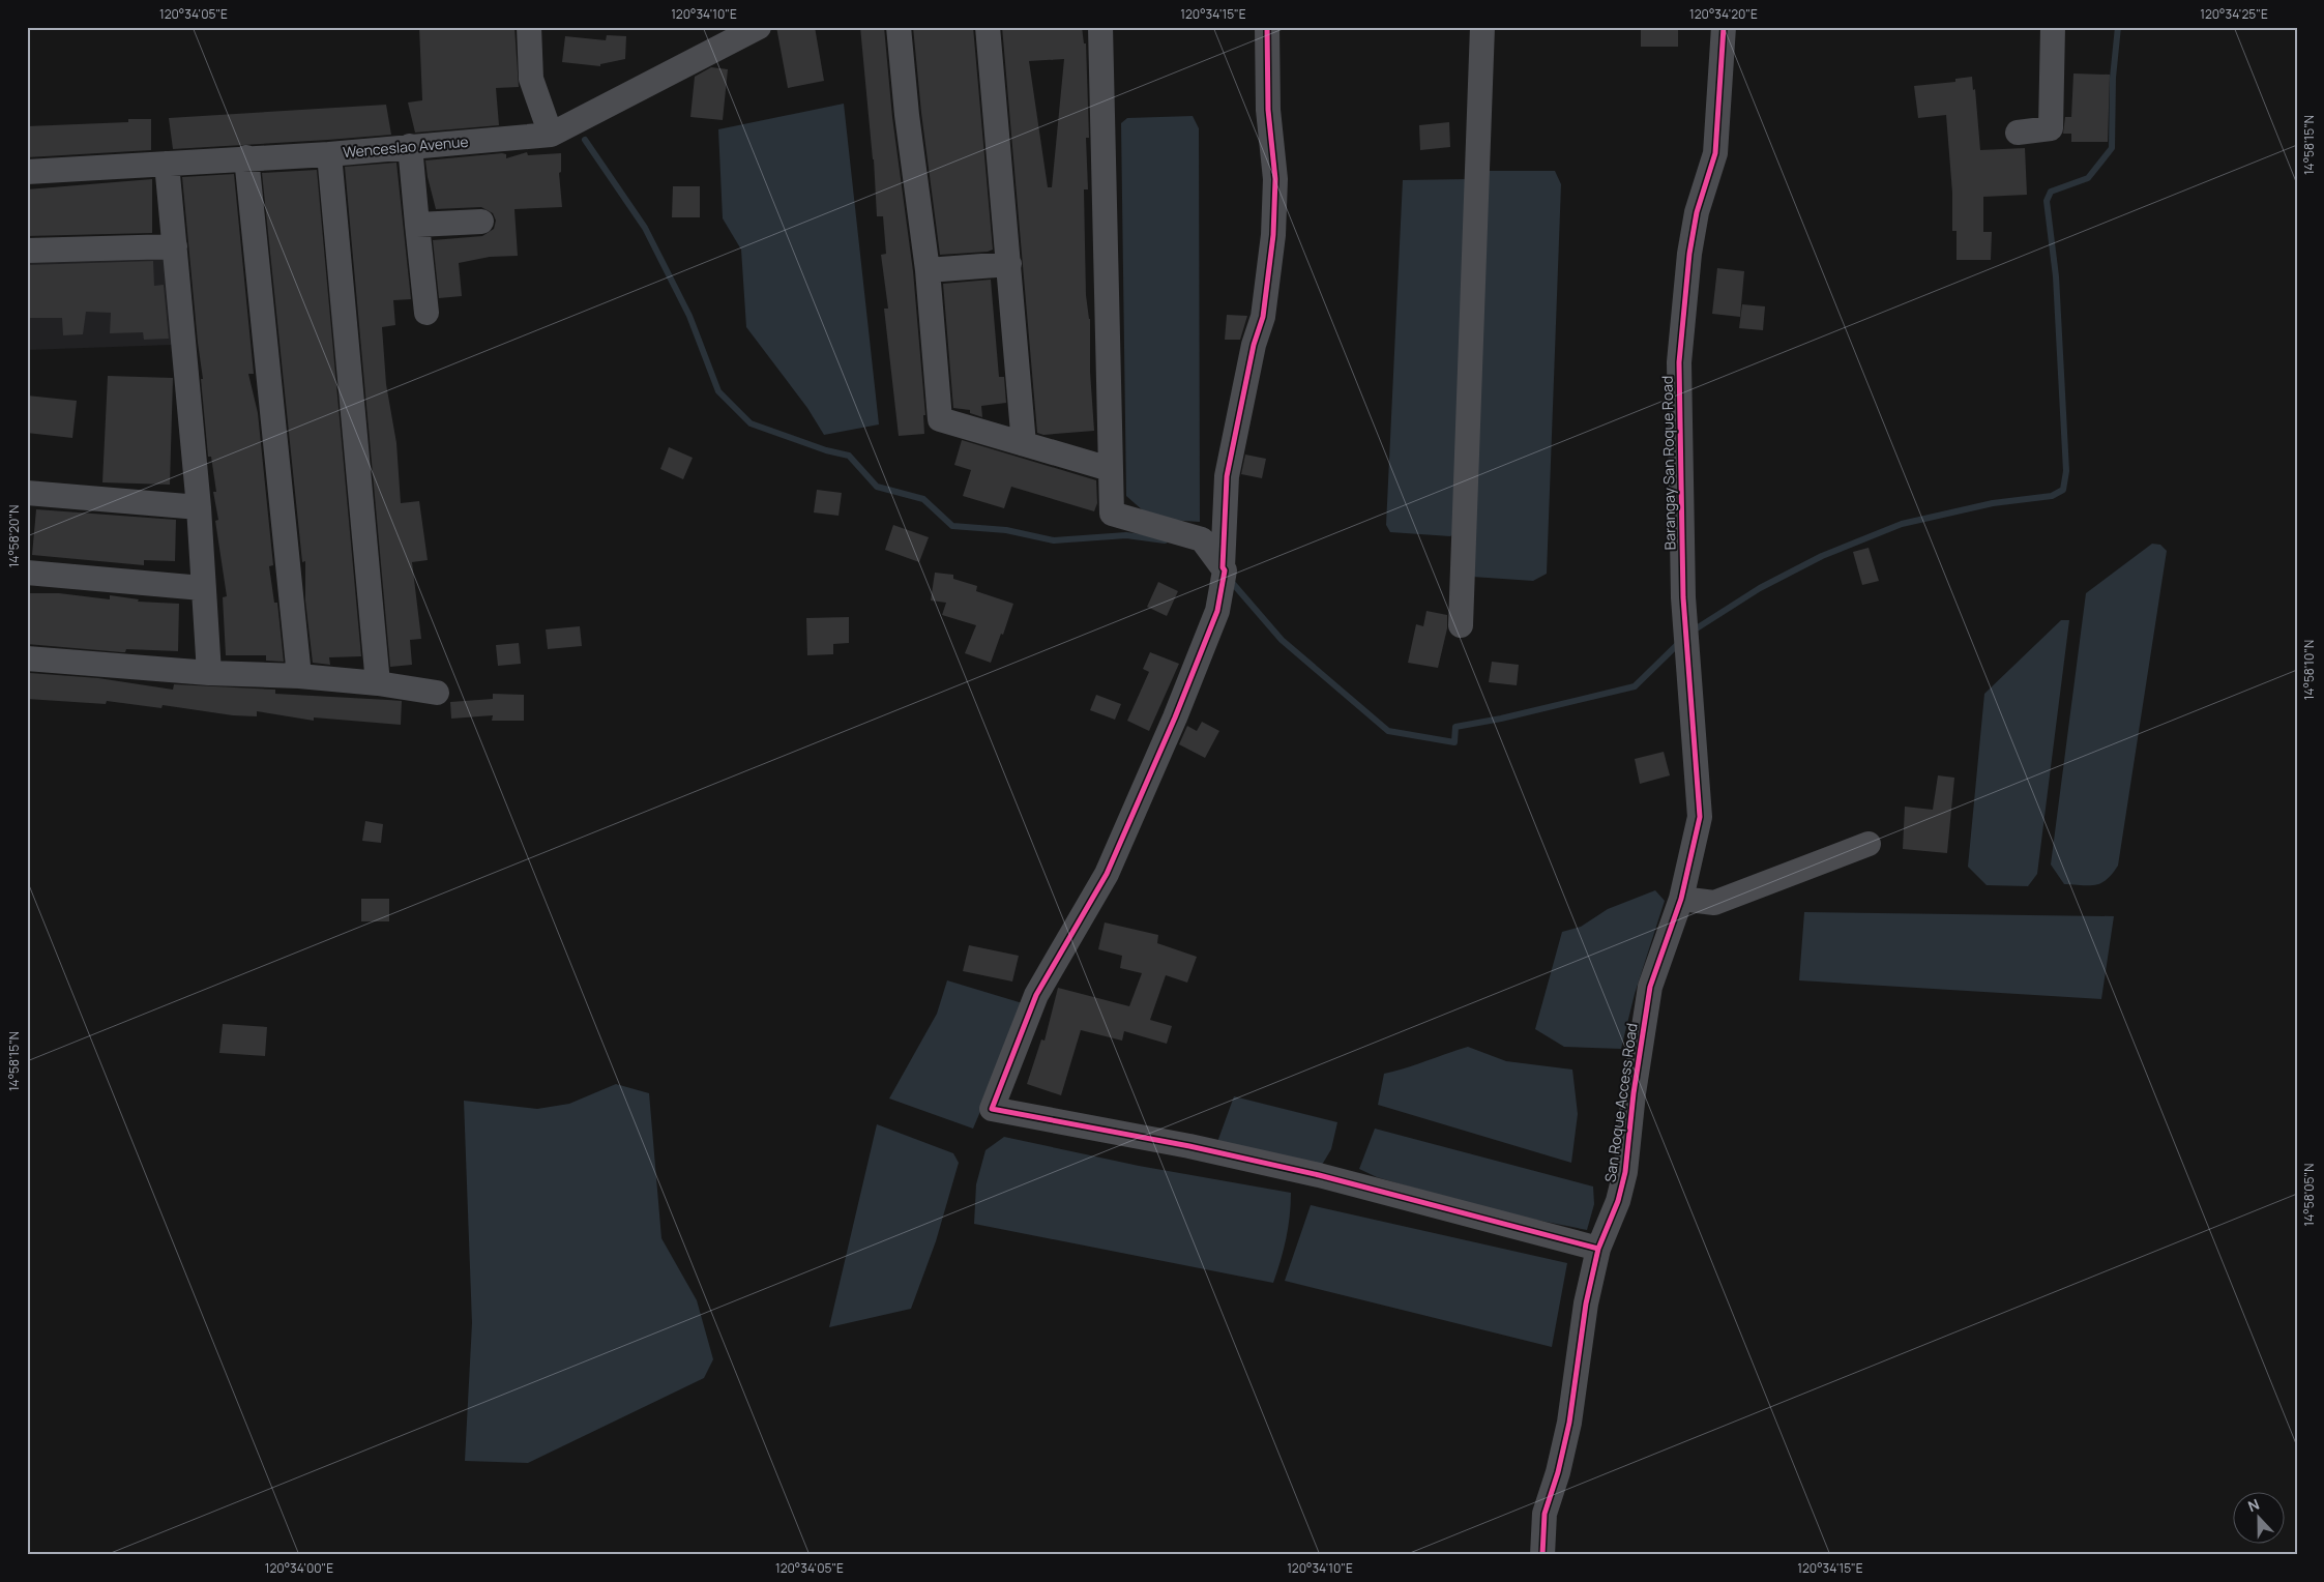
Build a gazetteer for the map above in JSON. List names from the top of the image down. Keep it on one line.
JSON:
{"streets":{"street":["Wenceslao Avenue","Barangay San Roque Road","San Roque Access Road"]},"crossings":[["Barangay San Roque Road","San Roque Access Road"]],"north":"top","coordinates":["120°34'05\"E","120°34'10\"E","120°34'15\"E","120°34'20\"E","120°34'25\"E","14°58'15\"N","14°58'20\"N","14°58'10\"N","14°58'05\"N","120°34'00\"E"]}
